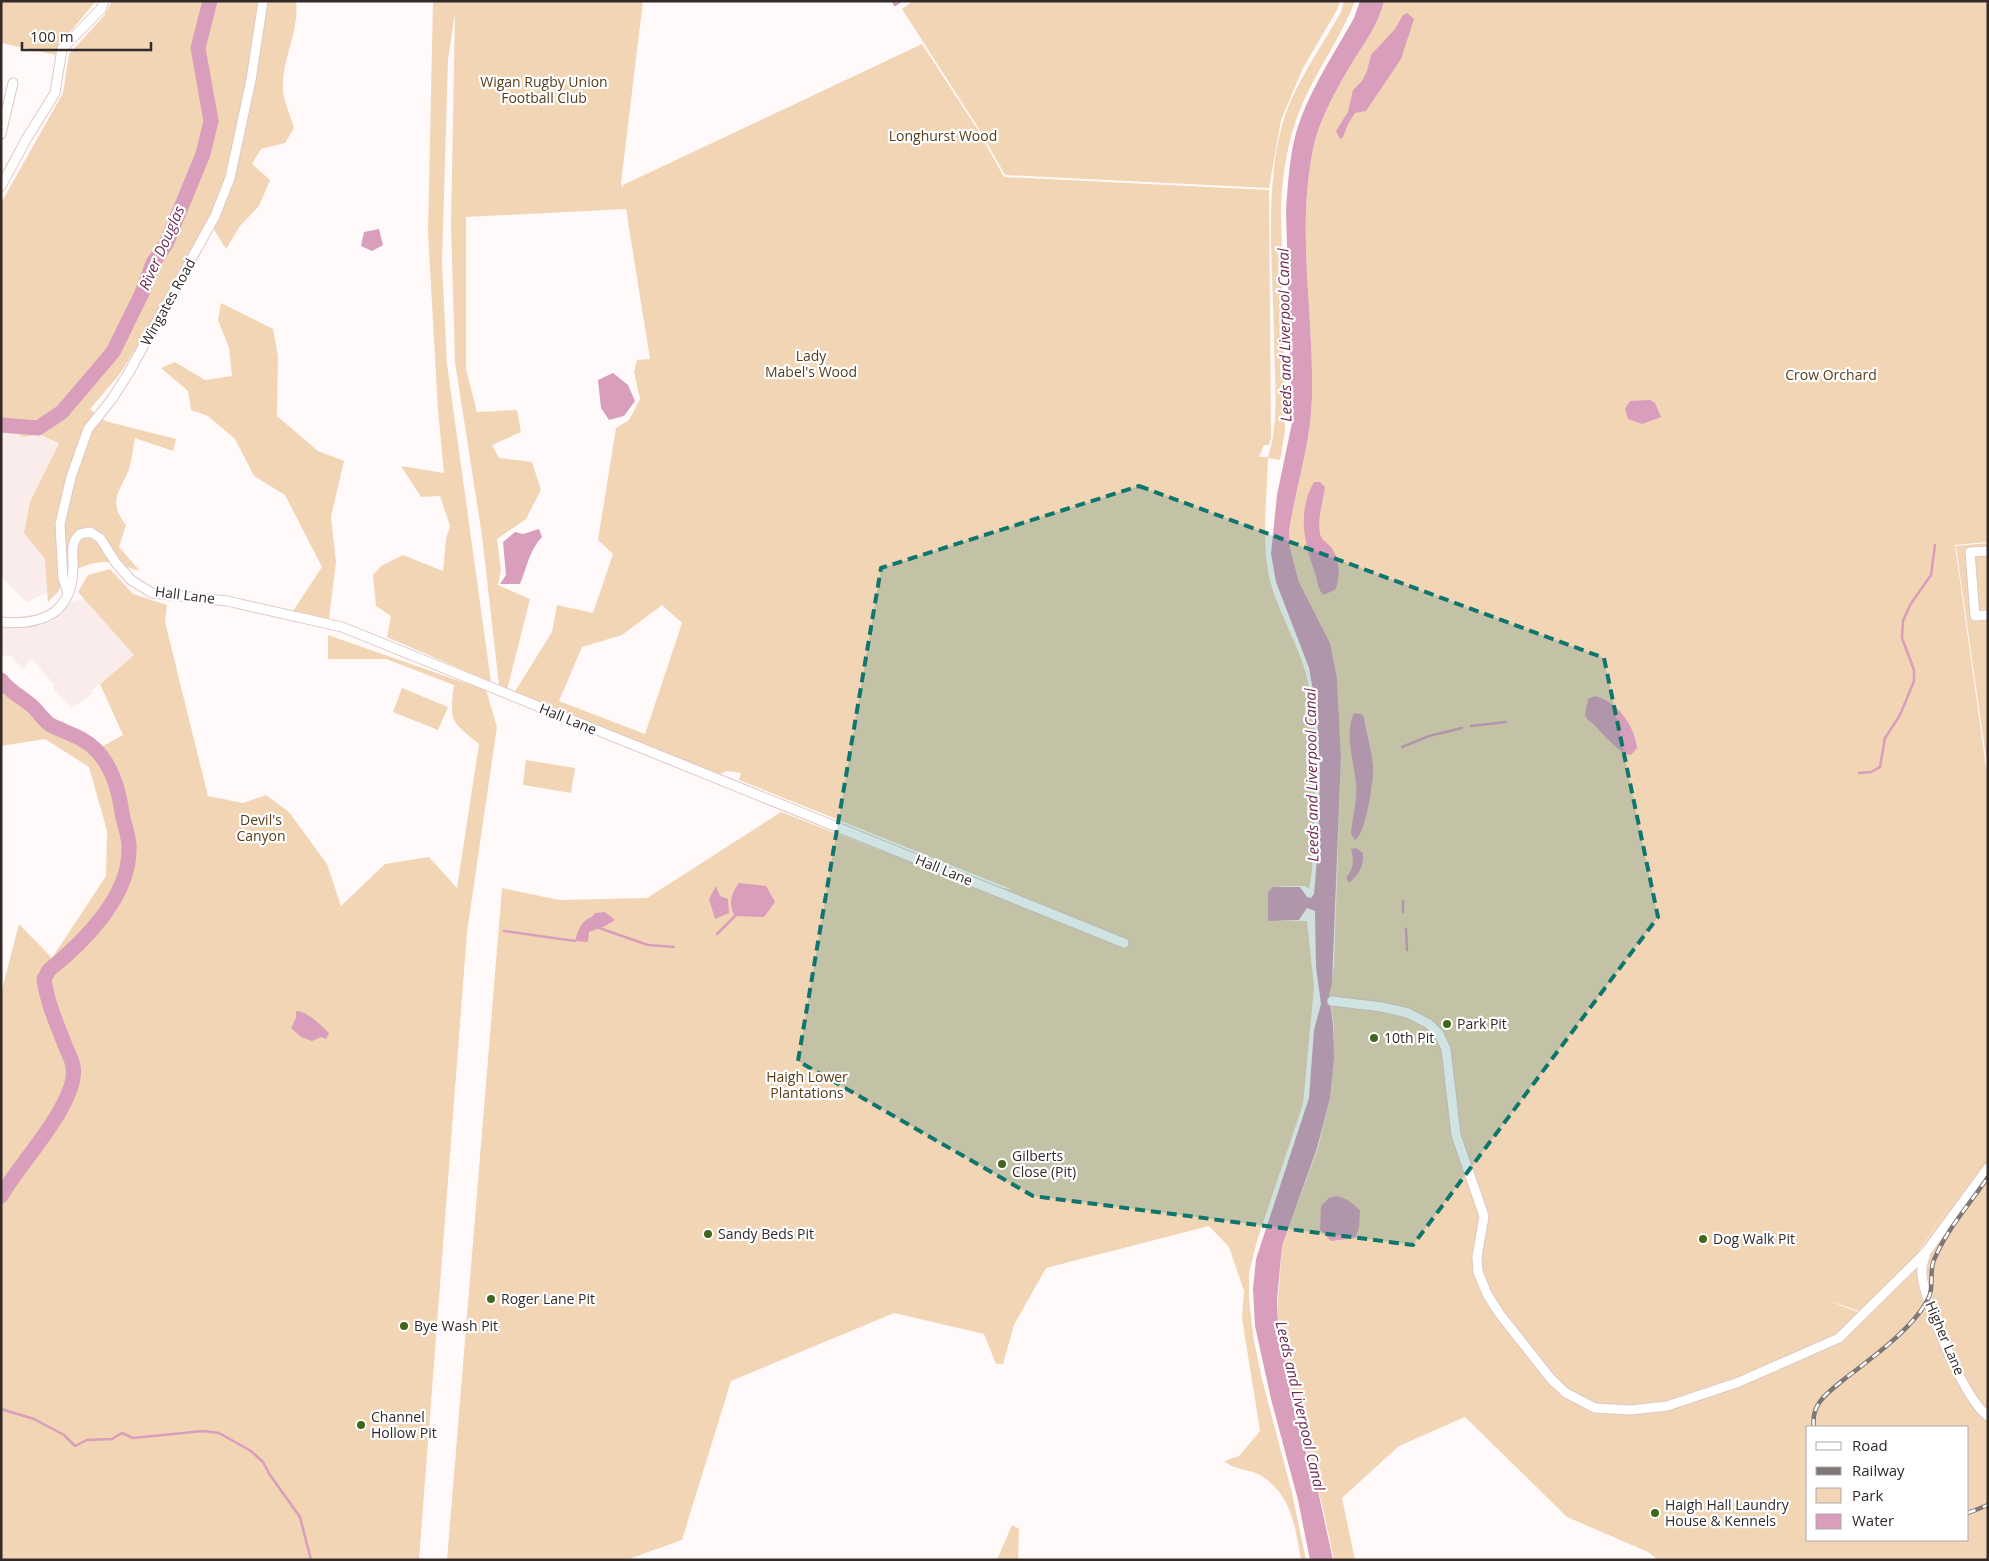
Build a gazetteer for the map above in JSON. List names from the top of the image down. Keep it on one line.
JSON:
{"streets":{"street":["Wingates Road","Hall Lane","Higher Lane"]},"crossings":[["Wingates Road","Hall Lane"]],"water":["River Douglas","Leeds and Liverpool Canal"],"parks":["Wigan Rugby Union Football Club","Longhurst Wood","Lady Mabel's Wood","Crow Orchard","Devil's Canyon","Haigh Lower Plantations"],"places":["Park Pit","10th Pit","Gilberts Close (Pit)","Sandy Beds Pit","Dog Walk Pit","Roger Lane Pit","Bye Wash Pit","Channel Hollow Pit","Haigh Hall Laundry House & Kennels"],"legend":["Road","Railway","Park","Water"],"scale_bar":"100 m"}
